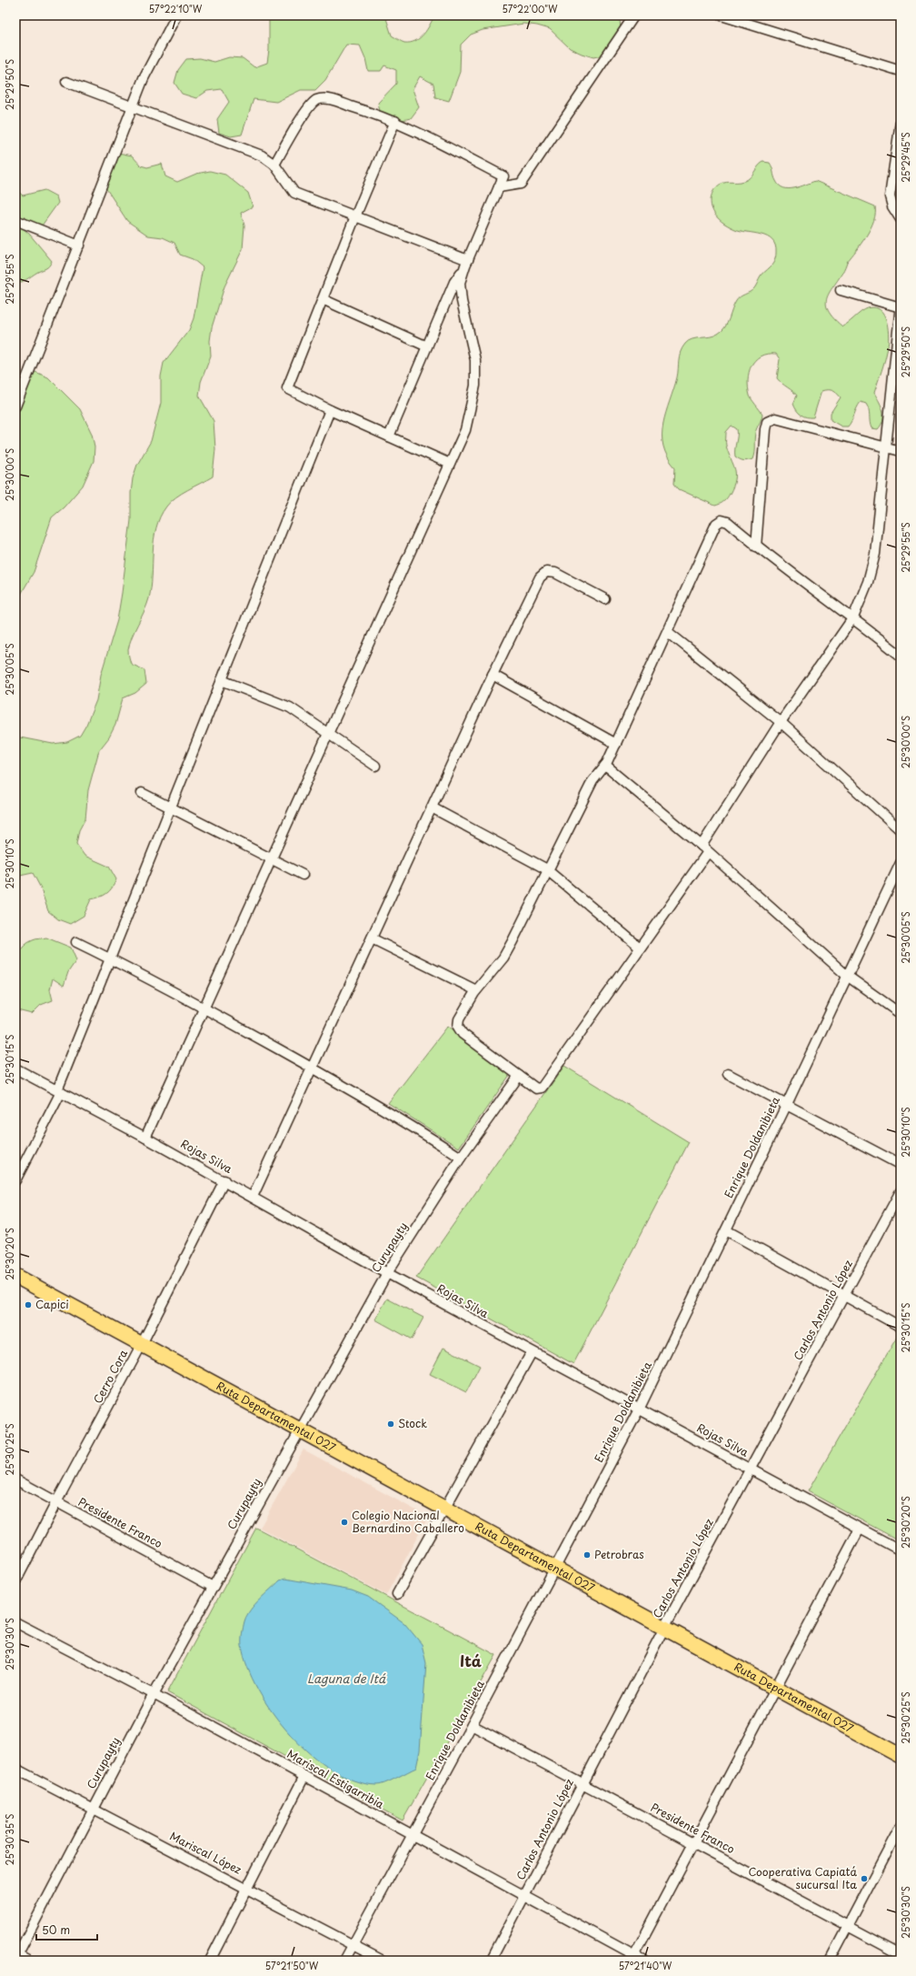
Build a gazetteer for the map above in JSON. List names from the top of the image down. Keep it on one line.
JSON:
{"streets":{"main road":["Ruta Departamental 027"],"street":["Enrique Doldanibieta","Rojas Silva","Curupayty","Carlos Antonio López","Cerro Cora","Presidente Franco","Mariscal Estigarribia","Mariscal López"]},"crossings":[["Enrique Doldanibieta","Rojas Silva"],["Enrique Doldanibieta","Ruta Departamental 027"],["Enrique Doldanibieta","Presidente Franco"],["Enrique Doldanibieta","Mariscal Estigarribia"],["Enrique Doldanibieta","Mariscal López"],["Rojas Silva","Curupayty"],["Rojas Silva","Carlos Antonio López"],["Rojas Silva","Cerro Cora"],["Curupayty","Ruta Departamental 027"],["Curupayty","Presidente Franco"],["Curupayty","Mariscal Estigarribia"],["Curupayty","Mariscal López"],["Carlos Antonio López","Ruta Departamental 027"],["Carlos Antonio López","Presidente Franco"],["Carlos Antonio López","Mariscal Estigarribia"],["Cerro Cora","Ruta Departamental 027"],["Cerro Cora","Presidente Franco"]],"districts":["Itá"],"water":["Laguna de Itá"],"places":["Capici","Stock","Colegio Nacional Bernardino Caballero","Petrobras","Cooperativa Capiatá sucursal Ita"],"scale_bar":"50 m","coordinates":["57°22'10\"W","57°22'00\"W","25°29'50\"S","25°29'45\"S","25°29'55\"S","25°30'00\"S","25°30'05\"S","25°30'10\"S","25°30'15\"S","25°30'20\"S","25°30'25\"S","25°30'30\"S","25°30'35\"S","57°21'50\"W","57°21'40\"W"]}
